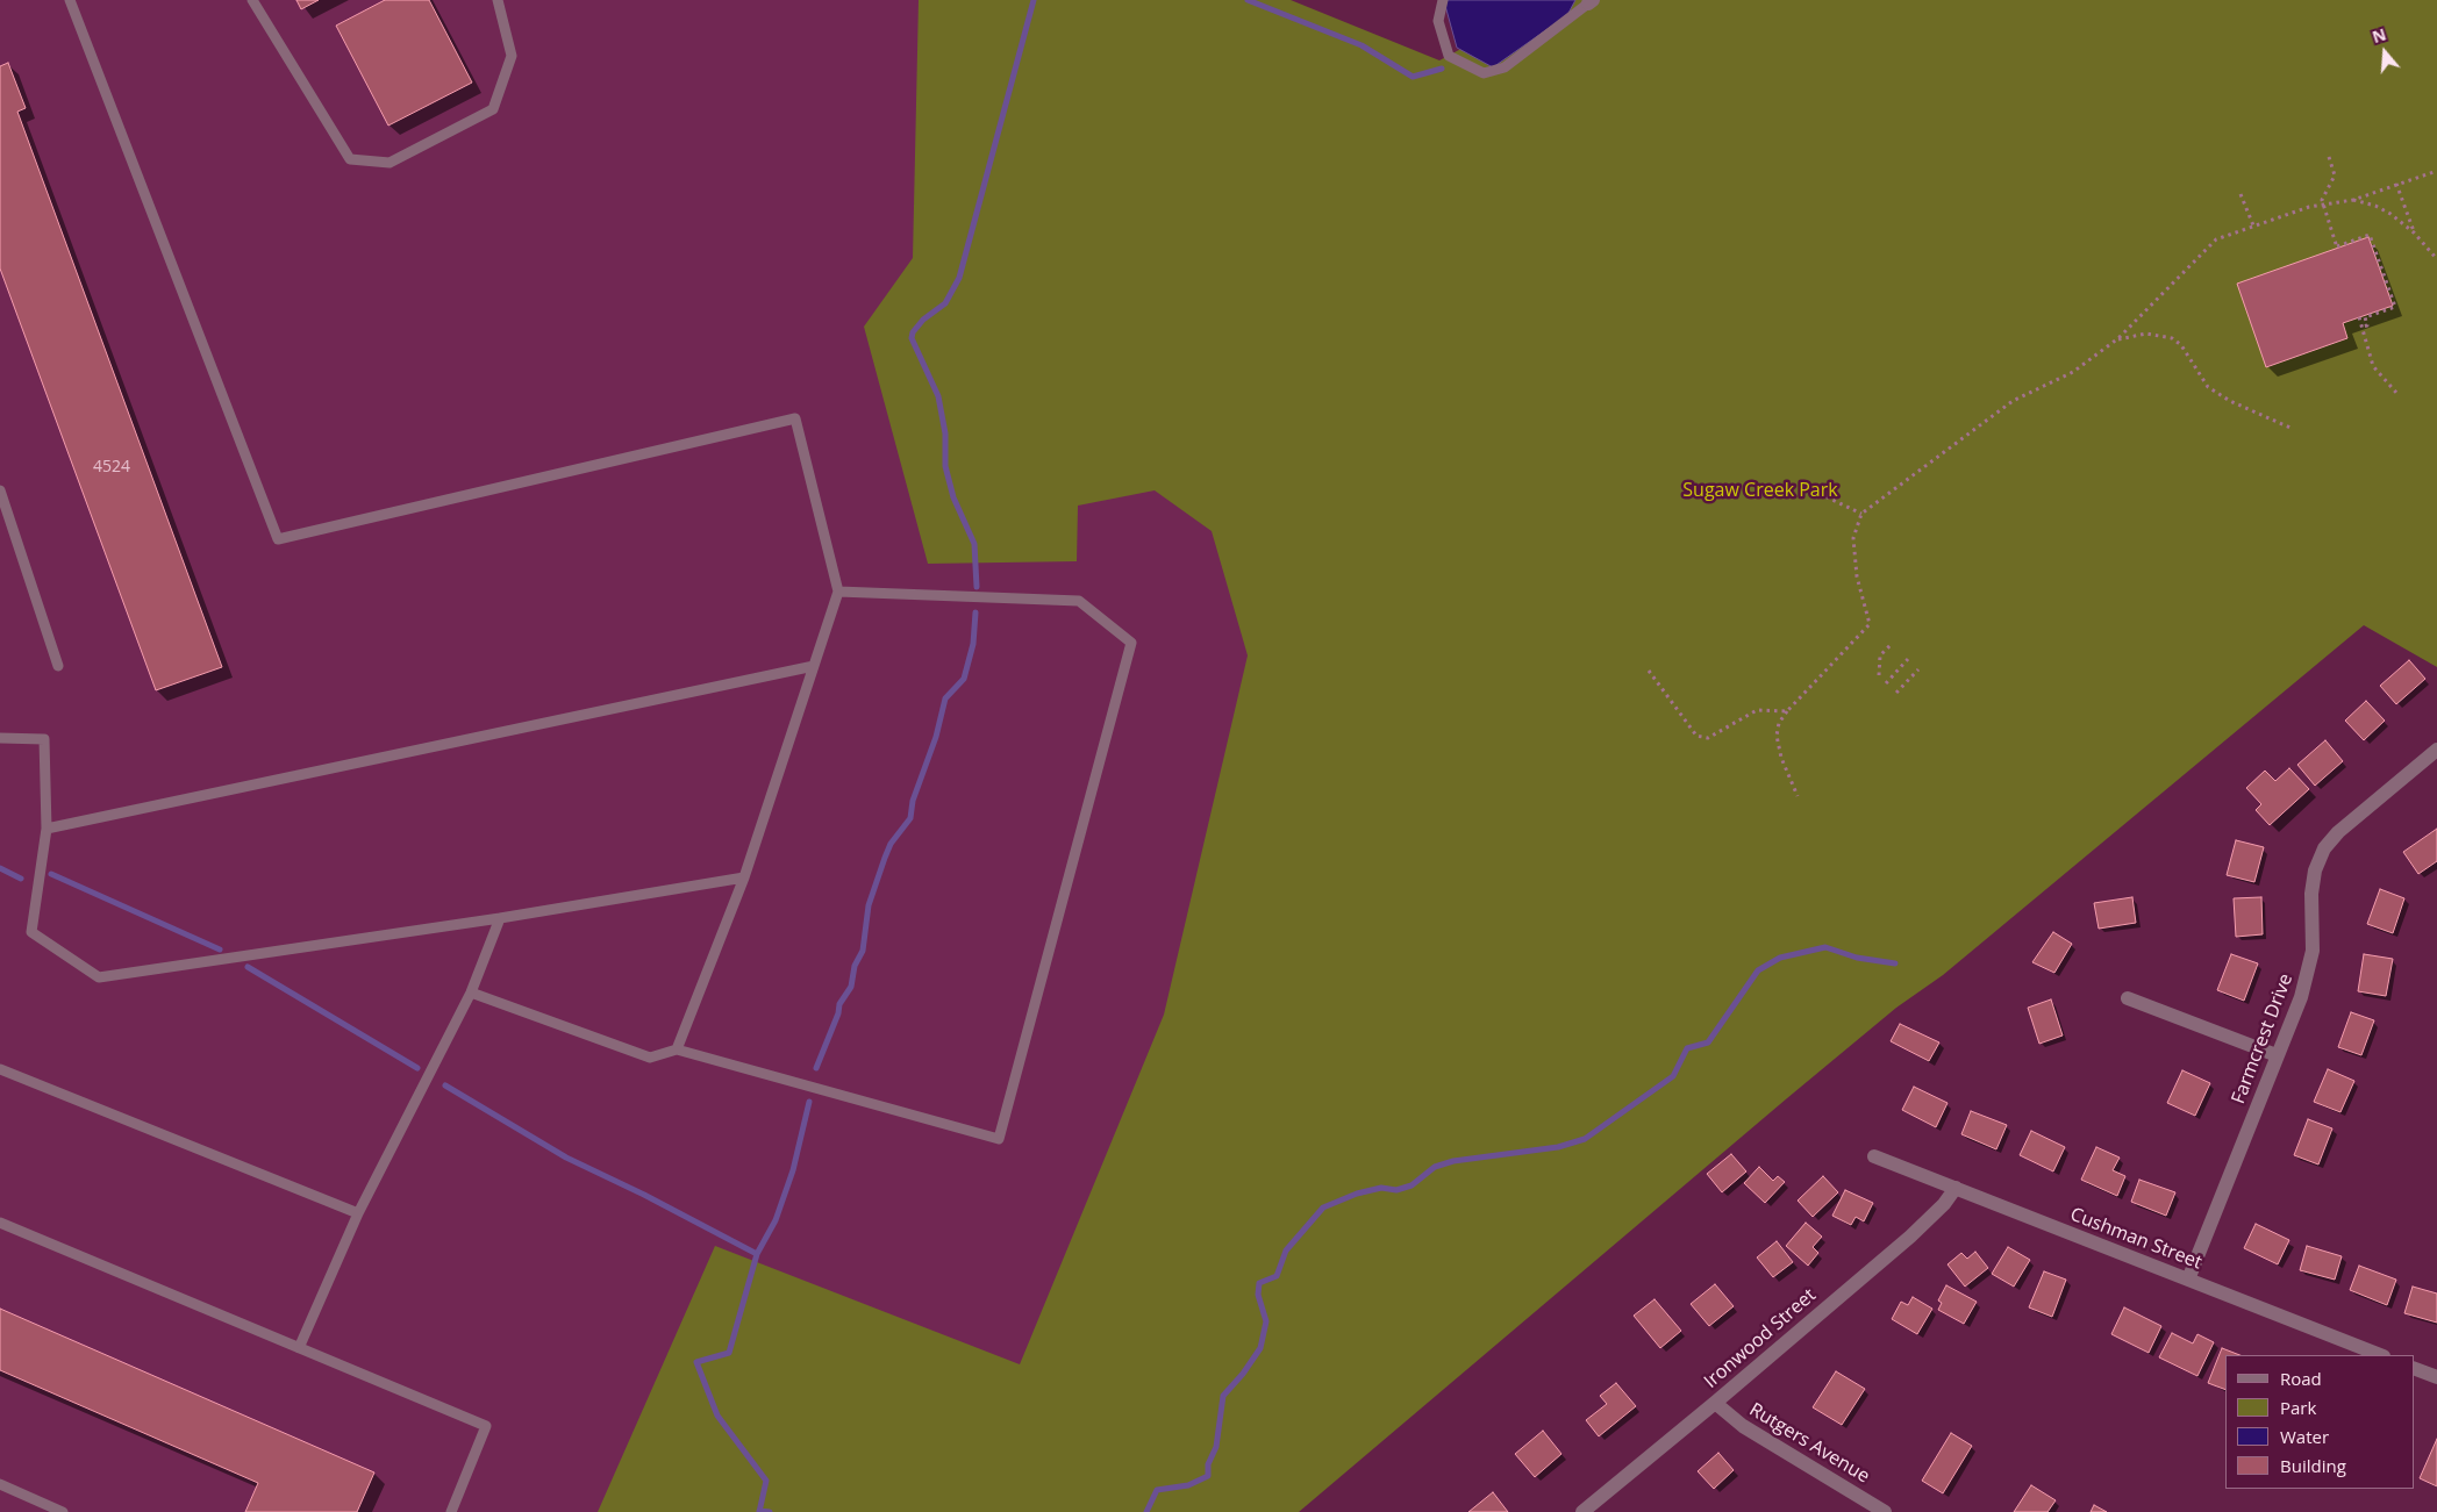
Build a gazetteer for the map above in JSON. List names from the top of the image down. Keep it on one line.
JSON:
{"streets":{"street":["Farmcrest Drive","Cushman Street","Ironwood Street","Rutgers Avenue"]},"crossings":[["Farmcrest Drive","Cushman Street"],["Cushman Street","Ironwood Street"],["Ironwood Street","Rutgers Avenue"]],"parks":["Sugaw Creek Park"],"house_numbers":["4524"],"legend":["Road","Park","Water","Building"],"north":"top"}
